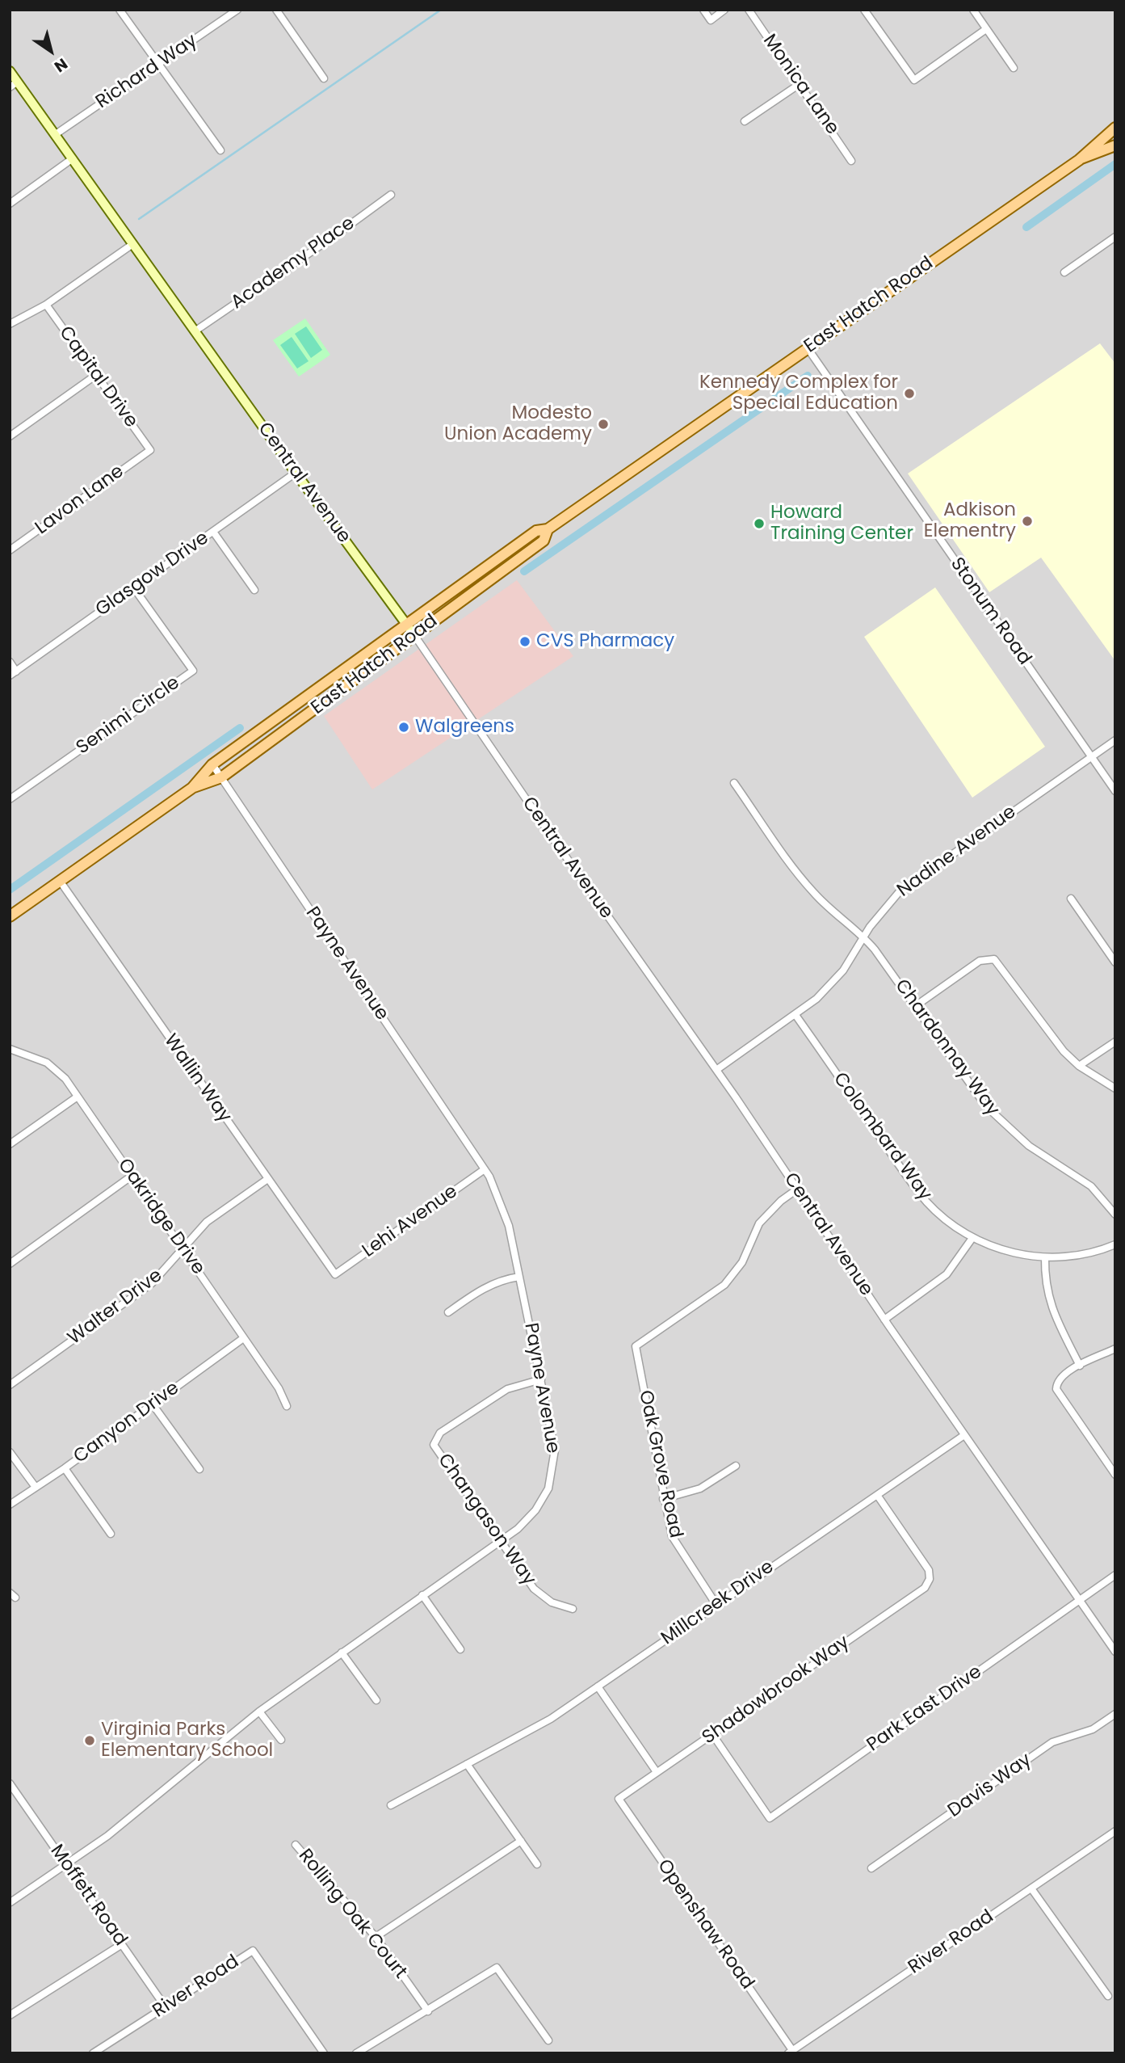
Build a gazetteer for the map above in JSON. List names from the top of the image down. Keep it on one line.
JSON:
{"streets":{"main road":["East Hatch Road"],"street":["Richard Way","Monica Lane","Academy Place","Capital Drive","Central Avenue","Lavon Lane","Glasgow Drive","Stonum Road","Senimi Circle","Nadine Avenue","Payne Avenue","Chardonnay Way","Wallin Way","Colombard Way","Oakridge Drive","Lehi Avenue","Walter Drive","Canyon Drive","Oak Grove Road","Changason Way","Millcreek Drive","Shadowbrook Way","Park East Drive","Davis Way","Moffett Road","Rolling Oak Court","Openshaw Road","River Road"]},"crossings":[["Richard Way","Central Avenue"],["Academy Place","Central Avenue"],["East Hatch Road","Central Avenue"],["East Hatch Road","Stonum Road"],["East Hatch Road","Payne Avenue"],["East Hatch Road","Wallin Way"],["Capital Drive","Lavon Lane"],["Central Avenue","Glasgow Drive"],["Central Avenue","Nadine Avenue"],["Central Avenue","Oak Grove Road"],["Central Avenue","Millcreek Drive"],["Central Avenue","Park East Drive"],["Glasgow Drive","Senimi Circle"],["Stonum Road","Nadine Avenue"],["Nadine Avenue","Chardonnay Way"],["Nadine Avenue","Colombard Way"],["Payne Avenue","Lehi Avenue"],["Payne Avenue","Changason Way"],["Payne Avenue","Moffett Road"],["Wallin Way","Lehi Avenue"],["Wallin Way","Walter Drive"],["Oakridge Drive","Walter Drive"],["Oakridge Drive","Canyon Drive"],["Oak Grove Road","Millcreek Drive"],["Millcreek Drive","Shadowbrook Way"],["Shadowbrook Way","Park East Drive"],["Shadowbrook Way","Openshaw Road"],["Moffett Road","River Road"],["Openshaw Road","River Road"]],"places":["Kennedy Complex for Special Education","Modesto Union Academy","Adkison Elementry","Howard Training Center","CVS Pharmacy","Walgreens","Virginia Parks Elementary School"],"north":"bottom right"}
